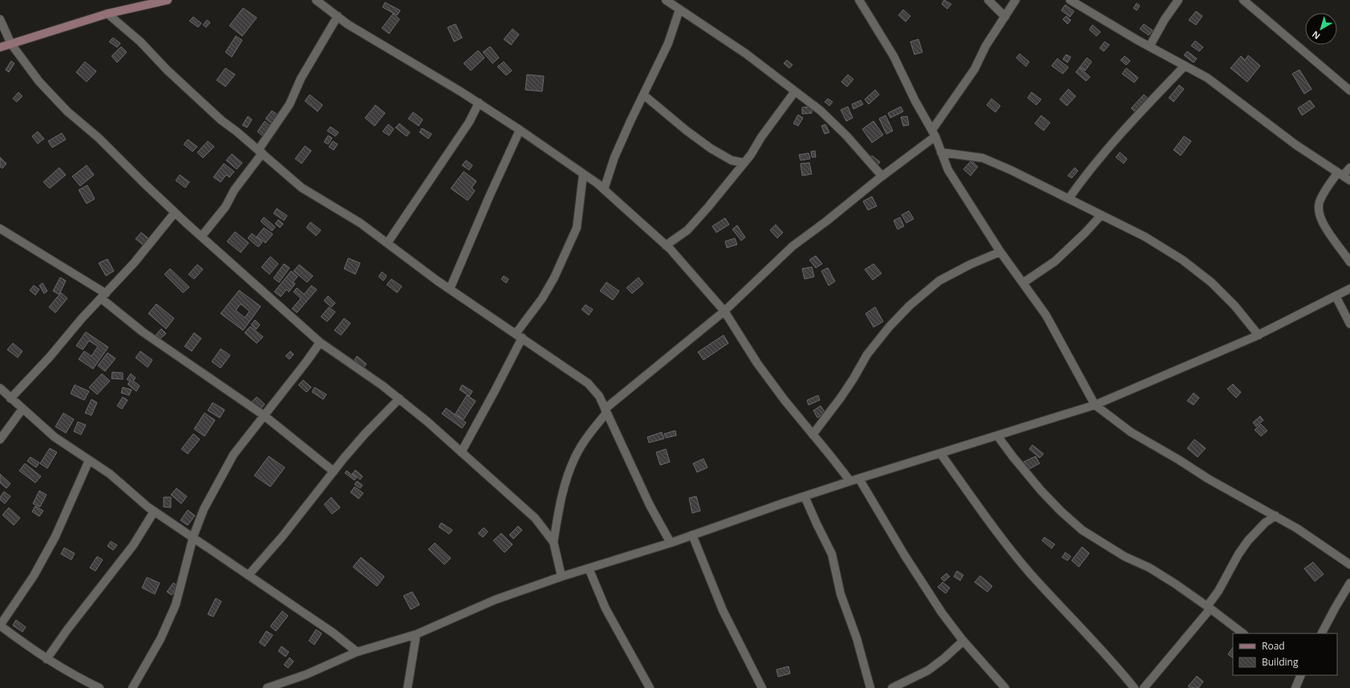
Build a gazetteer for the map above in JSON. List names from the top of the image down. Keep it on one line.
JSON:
{"legend":["Road","Building"],"north":"bottom left"}
